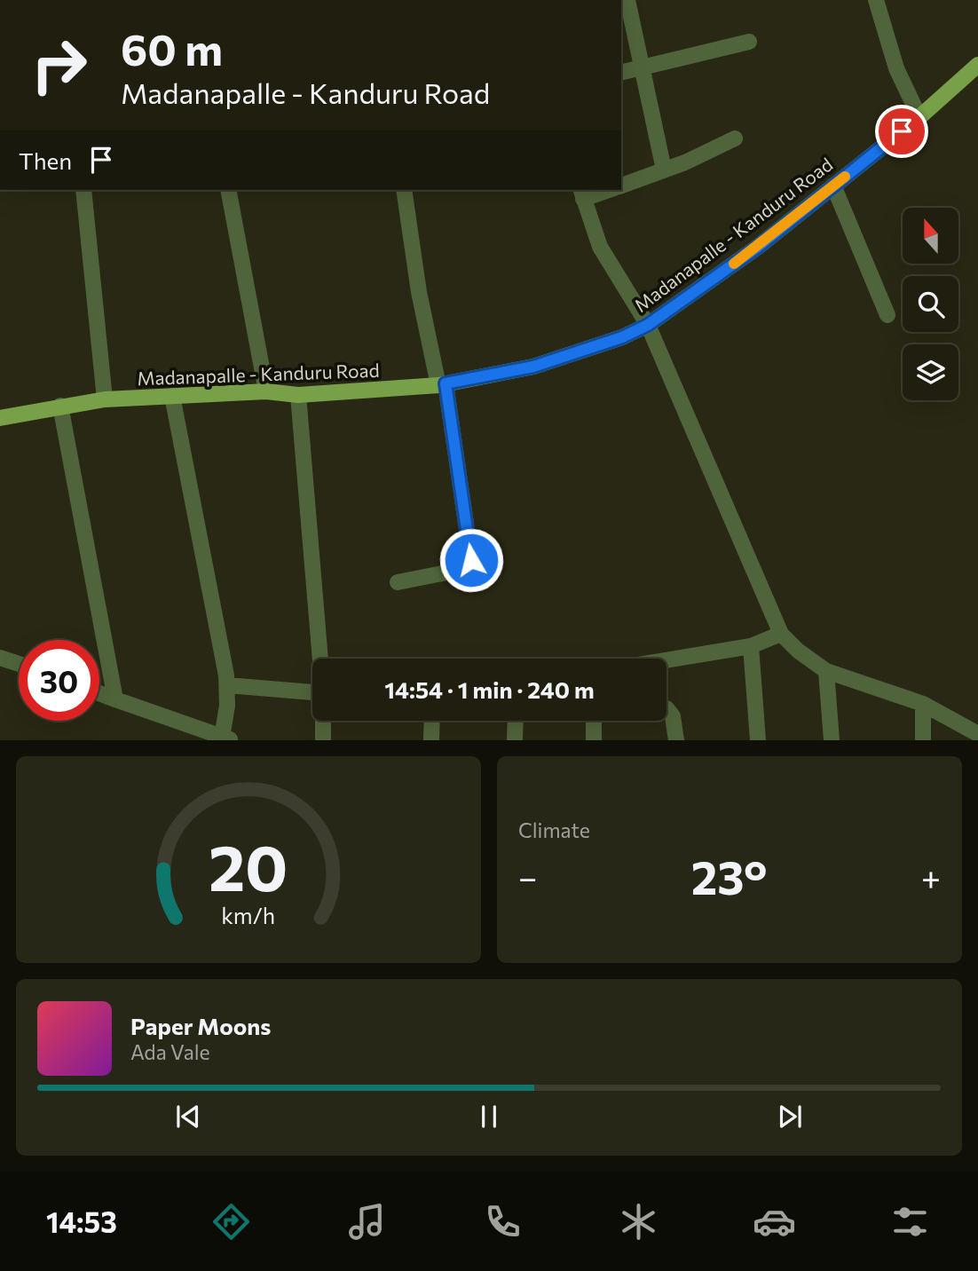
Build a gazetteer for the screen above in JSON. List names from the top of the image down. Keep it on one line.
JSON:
{"streets":{"main road":["Madanapalle - Kanduru Road"]},"north":"top","page":{"turn":["60 m","Madanapalle - Kanduru Road"],"then":"Then","limit":"30","trip":"14:54 · 1 min · 240 m","tile":"Climate","heat":["−","23°","+"],"song":["Paper Moons","Ada Vale"],"tabs":"14:53","gauge":["20","km/h"]}}
